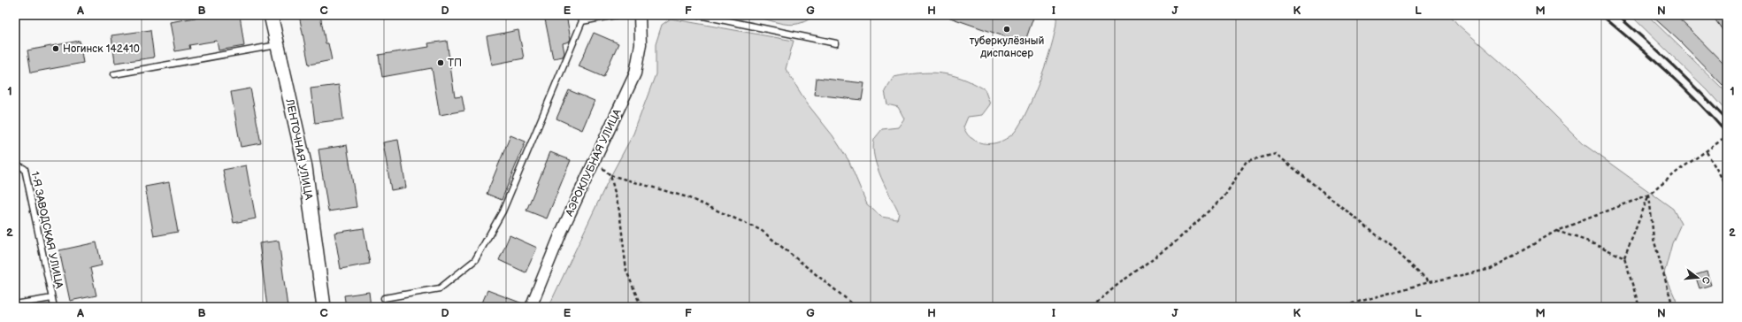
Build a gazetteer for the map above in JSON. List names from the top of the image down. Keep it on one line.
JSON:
{"streets":{"street":["ЛЕНТОЧНАЯ УЛИЦА","АЭРОКЛУБНАЯ УЛИЦА"],"lane":["1-Я ЗАВОДСКАЯ УЛИЦА"]},"places":["туберкулёзный диспансер","Ногинск 142410","ТП"],"north":"right","grid":{"columns":["A","B","C","D","E","F","G","H","I","J","K","L","M","N"],"rows":["1","2"]}}
